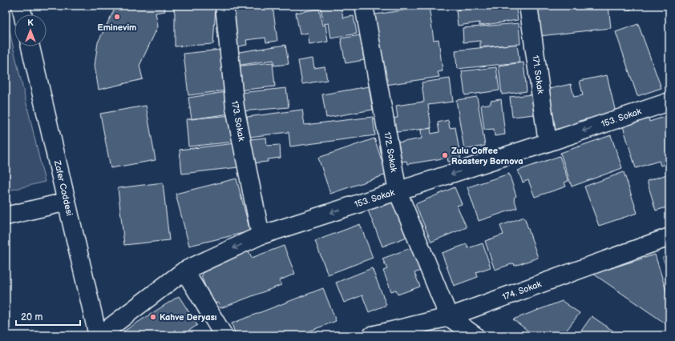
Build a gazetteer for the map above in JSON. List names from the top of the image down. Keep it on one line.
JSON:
{"streets":{"street":["171. Sokak","153. Sokak","173. Sokak","172. Sokak","Zafer Caddesi","174. Sokak"]},"crossings":[["171. Sokak","153. Sokak"],["153. Sokak","173. Sokak"],["153. Sokak","172. Sokak"],["153. Sokak","Zafer Caddesi"],["172. Sokak","174. Sokak"]],"one_way":["153. Sokak"],"places":["Eminevim","Zulu Coffee Roastery Bornova","Kahve Deryası"],"scale_bar":"20 m","north":"top"}
